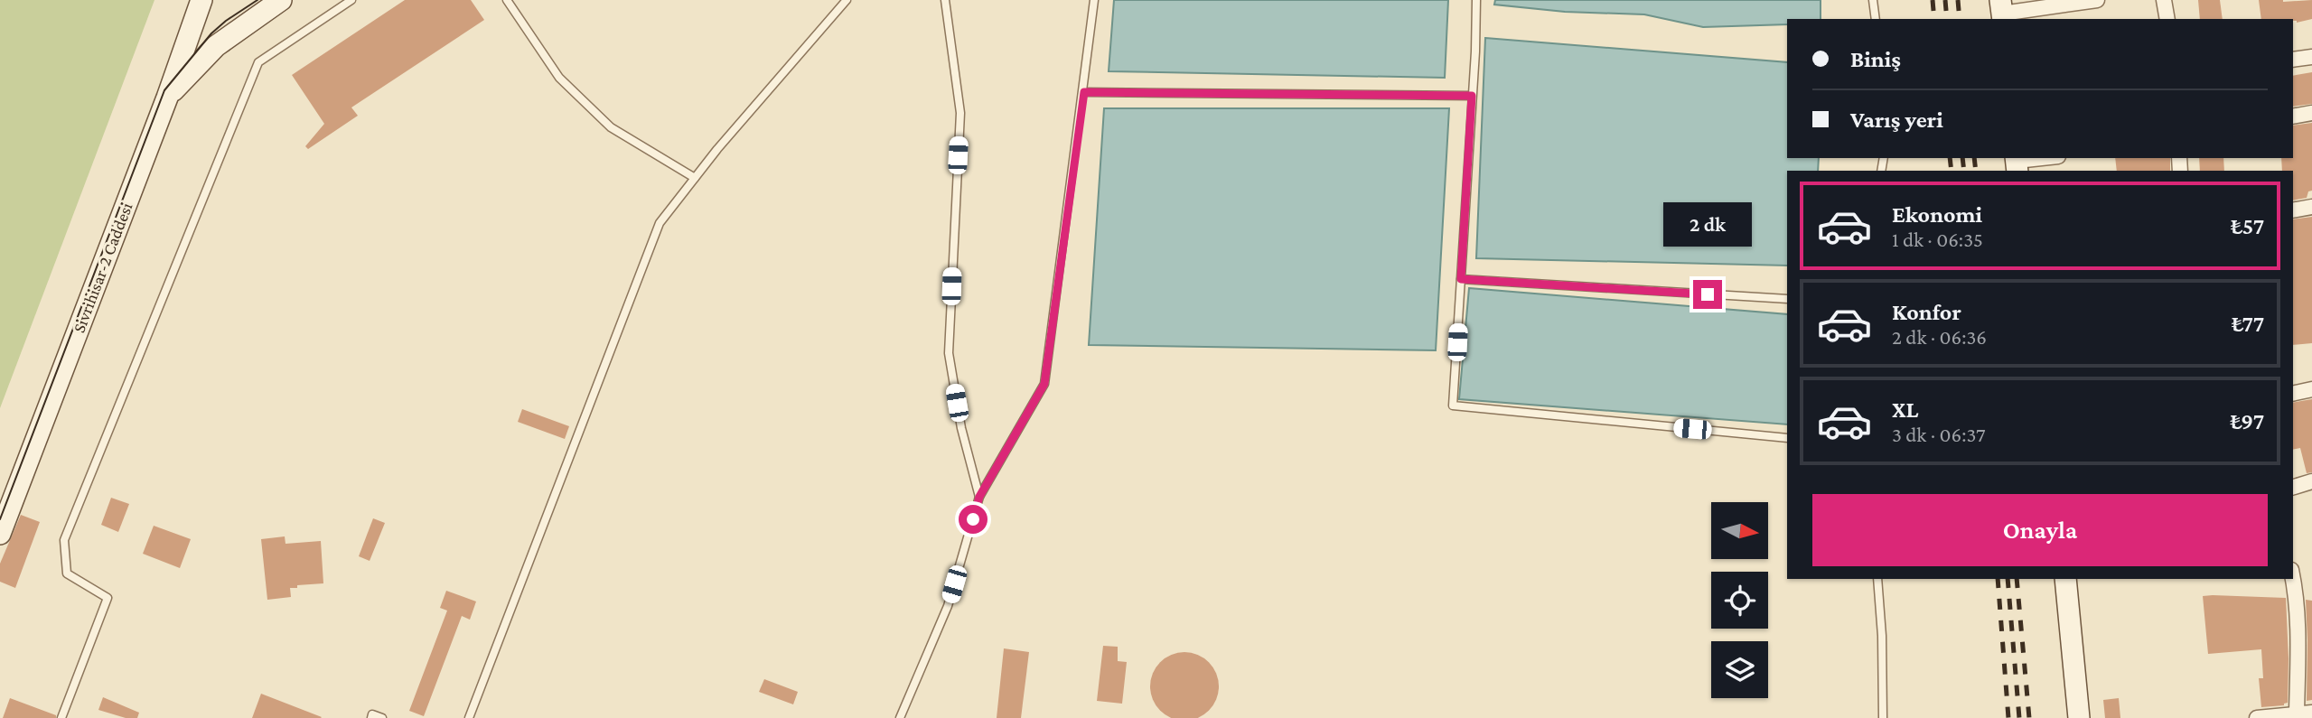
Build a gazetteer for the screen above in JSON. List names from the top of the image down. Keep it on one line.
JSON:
{"streets":{"main road":["Sivrihisar-2 Caddesi"]},"north":"right","page":{"banner":["Biniş","Varış yeri"],"list":[{"name":"Ekonomi","note":"1 dk · 06:35","value":"₺57"},{"name":"Konfor","note":"2 dk · 06:36","value":"₺77"},{"name":"XL","note":"3 dk · 06:37","value":"₺97"}],"bubble":"2 dk","buttons":"Onayla"}}
